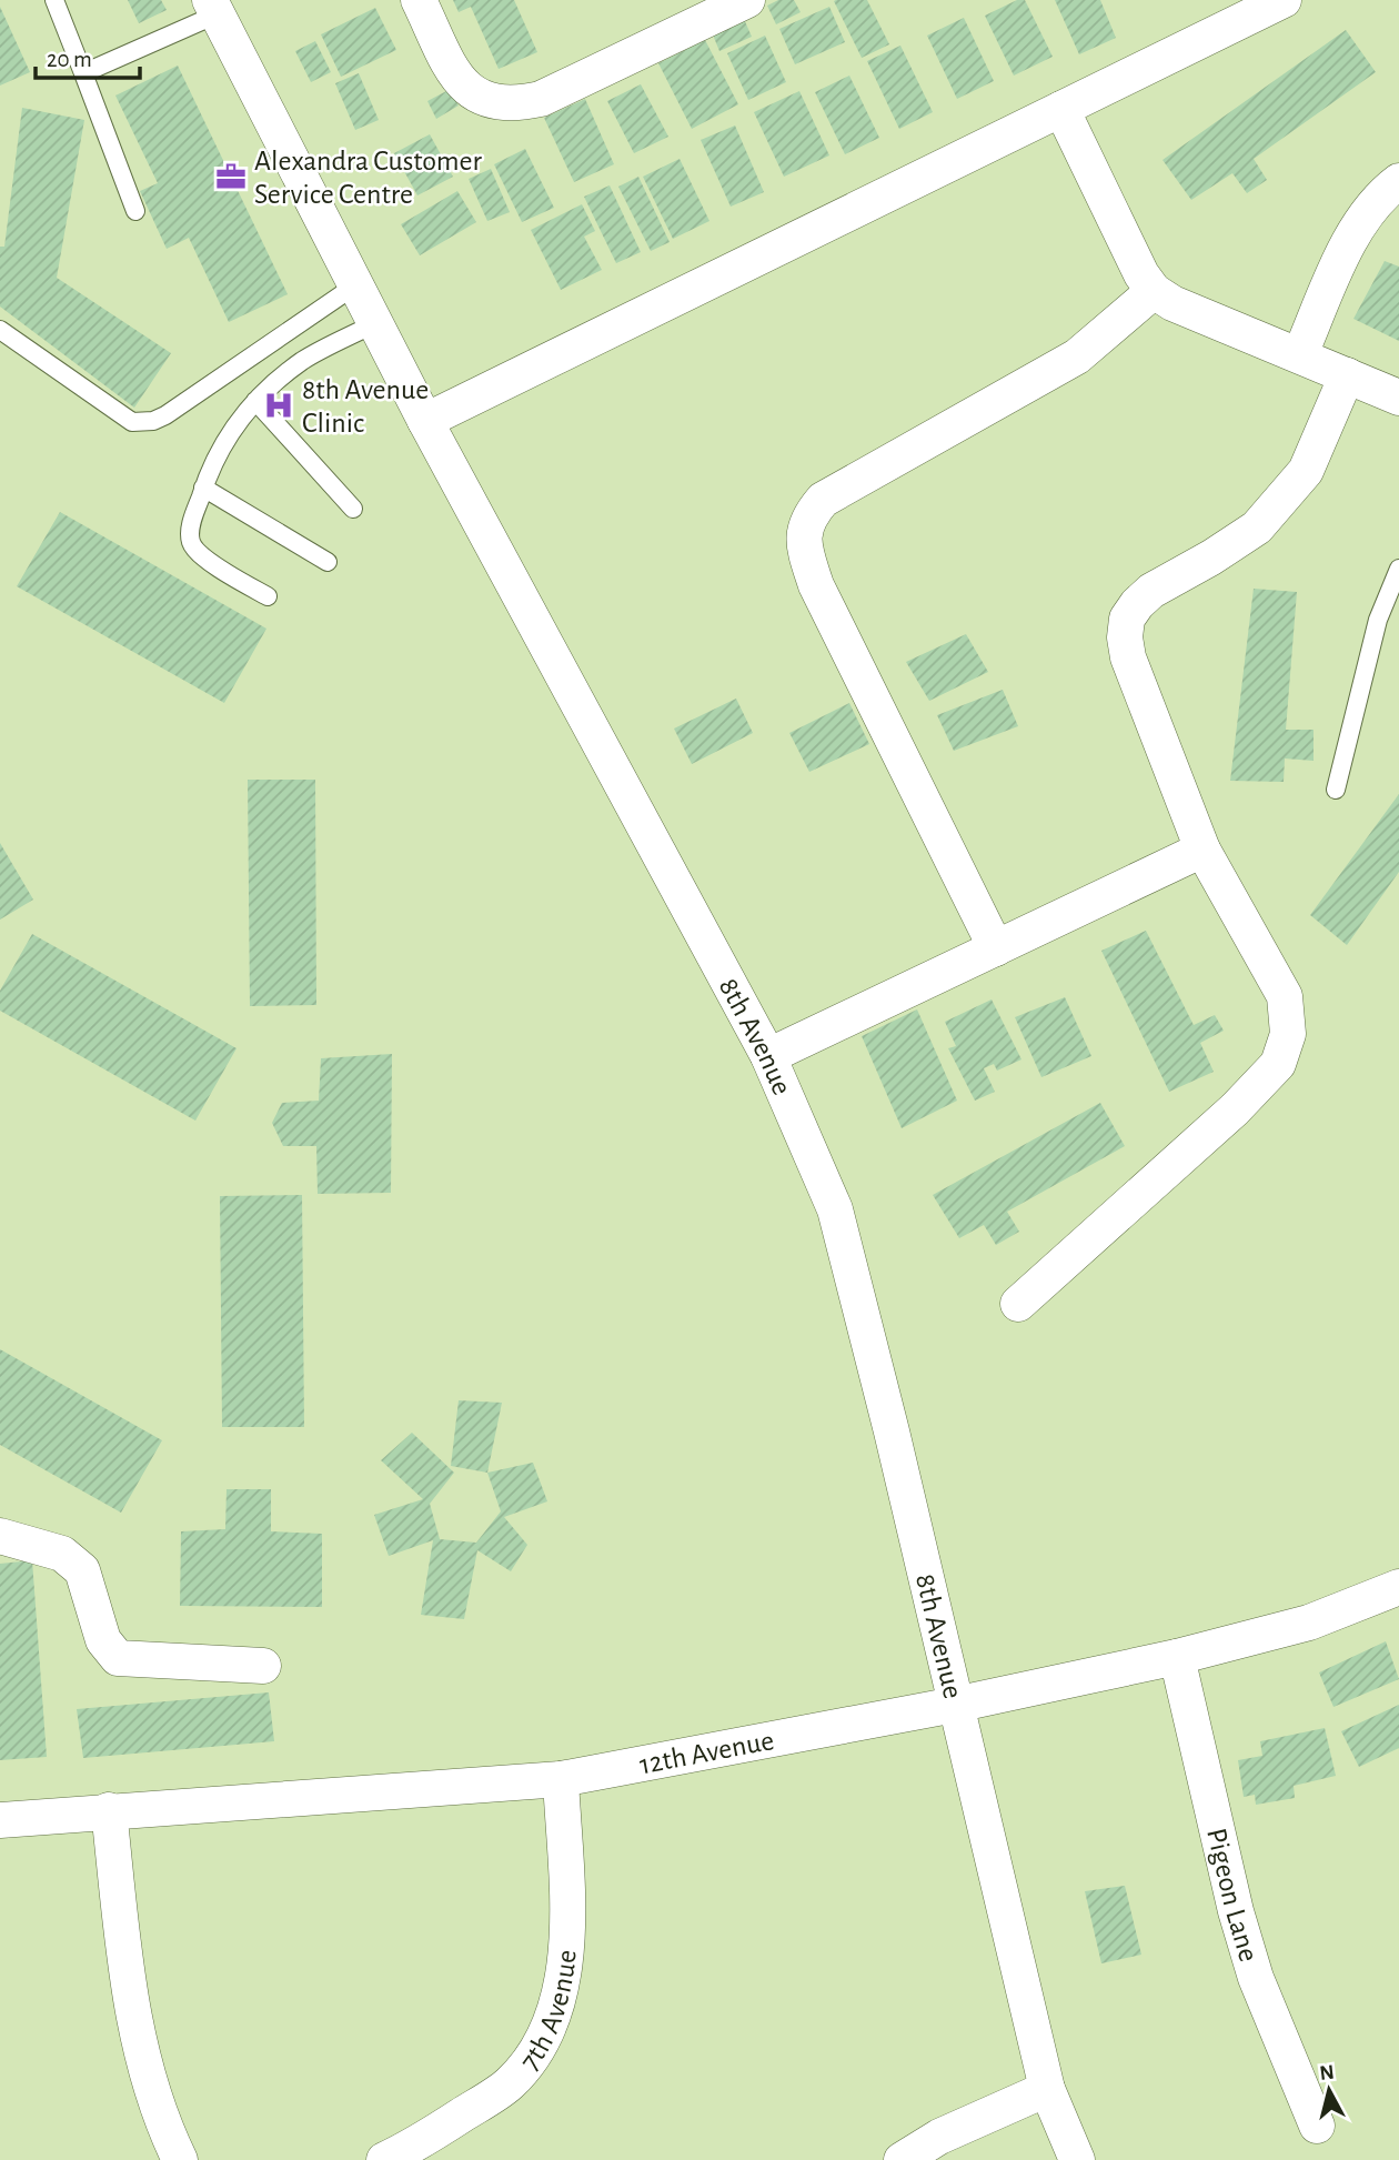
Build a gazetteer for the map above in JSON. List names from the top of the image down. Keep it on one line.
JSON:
{"streets":{"street":["8th Avenue","12th Avenue","Pigeon Lane","7th Avenue"]},"crossings":[["8th Avenue","12th Avenue"],["12th Avenue","Pigeon Lane"],["12th Avenue","7th Avenue"]],"places":{"office":["Alexandra Customer Service Centre"],"hospital":["8th Avenue Clinic"]},"scale_bar":"20 m","north":"top"}
